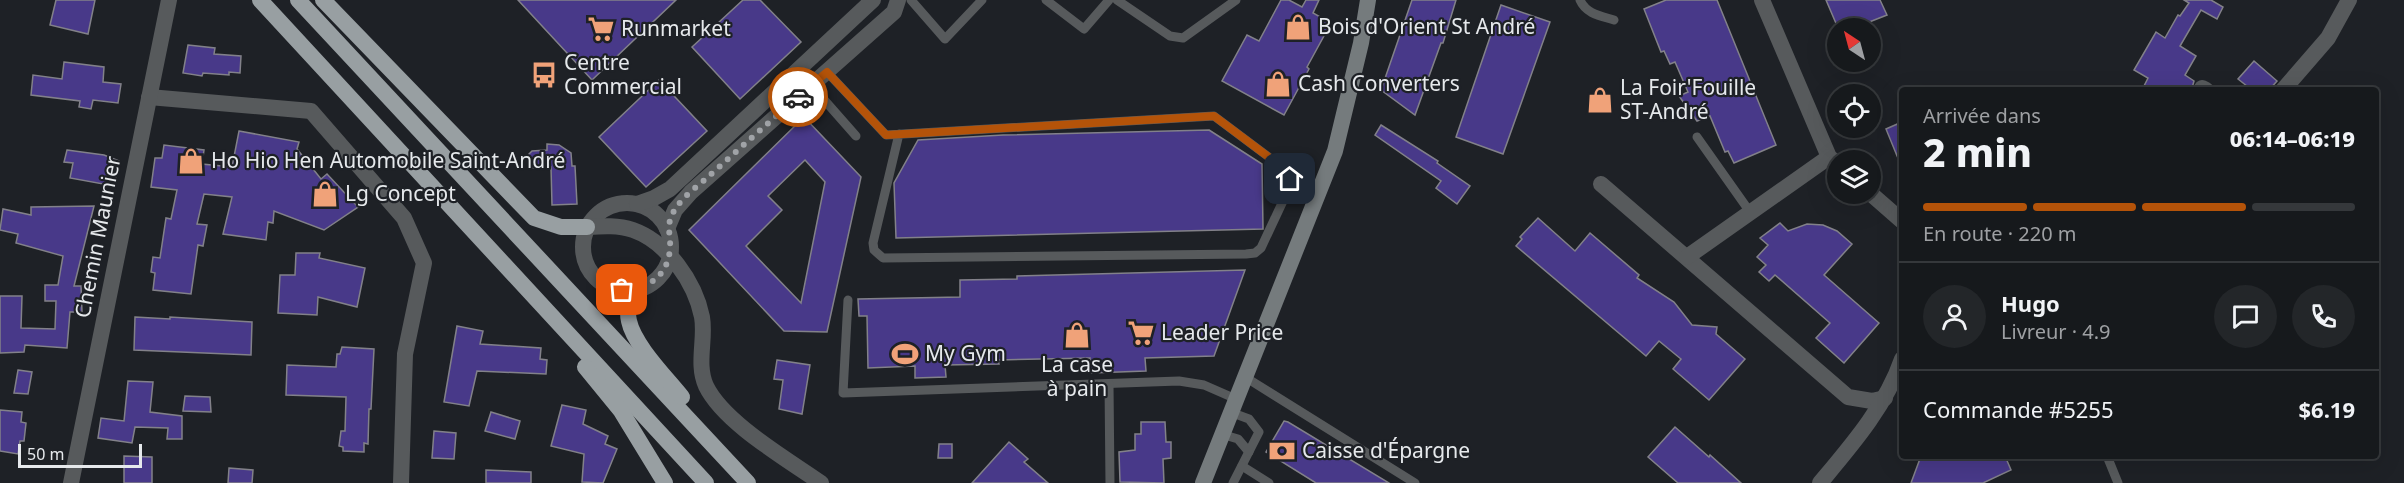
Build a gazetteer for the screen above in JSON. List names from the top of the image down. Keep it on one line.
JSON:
{"streets":{"street":["Chemin Maunier"]},"places":{"shop":["Bois d'Orient St André","Cash Converters","La Foir'Fouille ST-André","Ho Hio Hen Automobile Saint-André","Lg Concept","La case à pain"],"supermarket":["Runmarket","Leader Price"],"bus stop":["Centre Commercial"],"sports":["My Gym"],"bank":["Caisse d'Épargne"]},"scale_bar":"50 m","north":"top left","page":{"heading":["2 min","Arrivée dans","06:14–06:19"],"panel":["Hugo","Livreur · 4.9","Commande #5255","$6.19"],"bar":"En route · 220 m","scale":"50 m"}}
